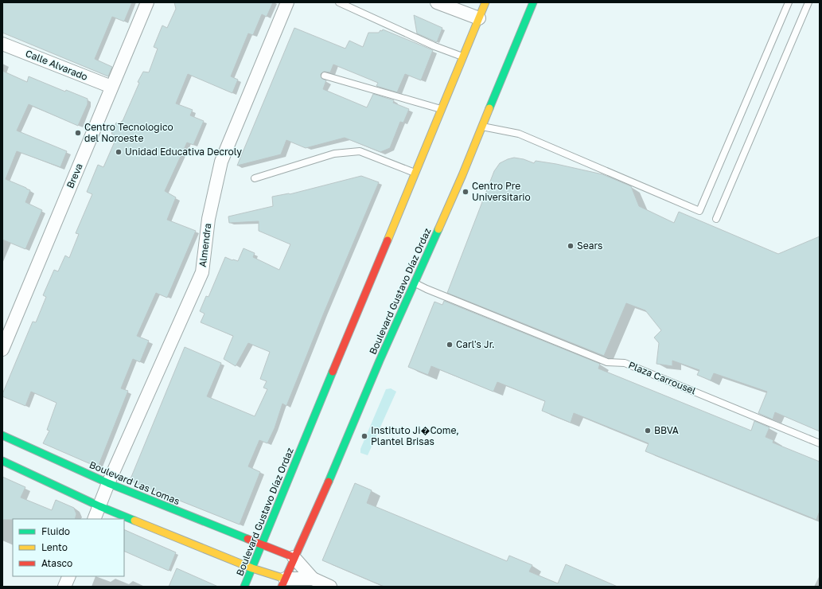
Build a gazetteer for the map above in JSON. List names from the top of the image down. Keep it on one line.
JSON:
{"streets":{"main road":["Boulevard Gustavo Díaz Ordaz","Boulevard Las Lomas"],"street":["Calle Alvarado","Breva","Almendra"],"lane":["Plaza Carrousel"]},"crossings":[["Calle Alvarado","Breva"],["Almendra","Boulevard Las Lomas"],["Boulevard Gustavo Díaz Ordaz","Plaza Carrousel"],["Boulevard Gustavo Díaz Ordaz","Boulevard Las Lomas"]],"places":["Centro Tecnologico del Noroeste","Unidad Educativa Decroly","Centro Pre Universitario","Sears","Carl's Jr.","BBVA","Instituto Ji�Come, Plantel Brisas"],"legend":["Fluido","Lento","Atasco"]}
